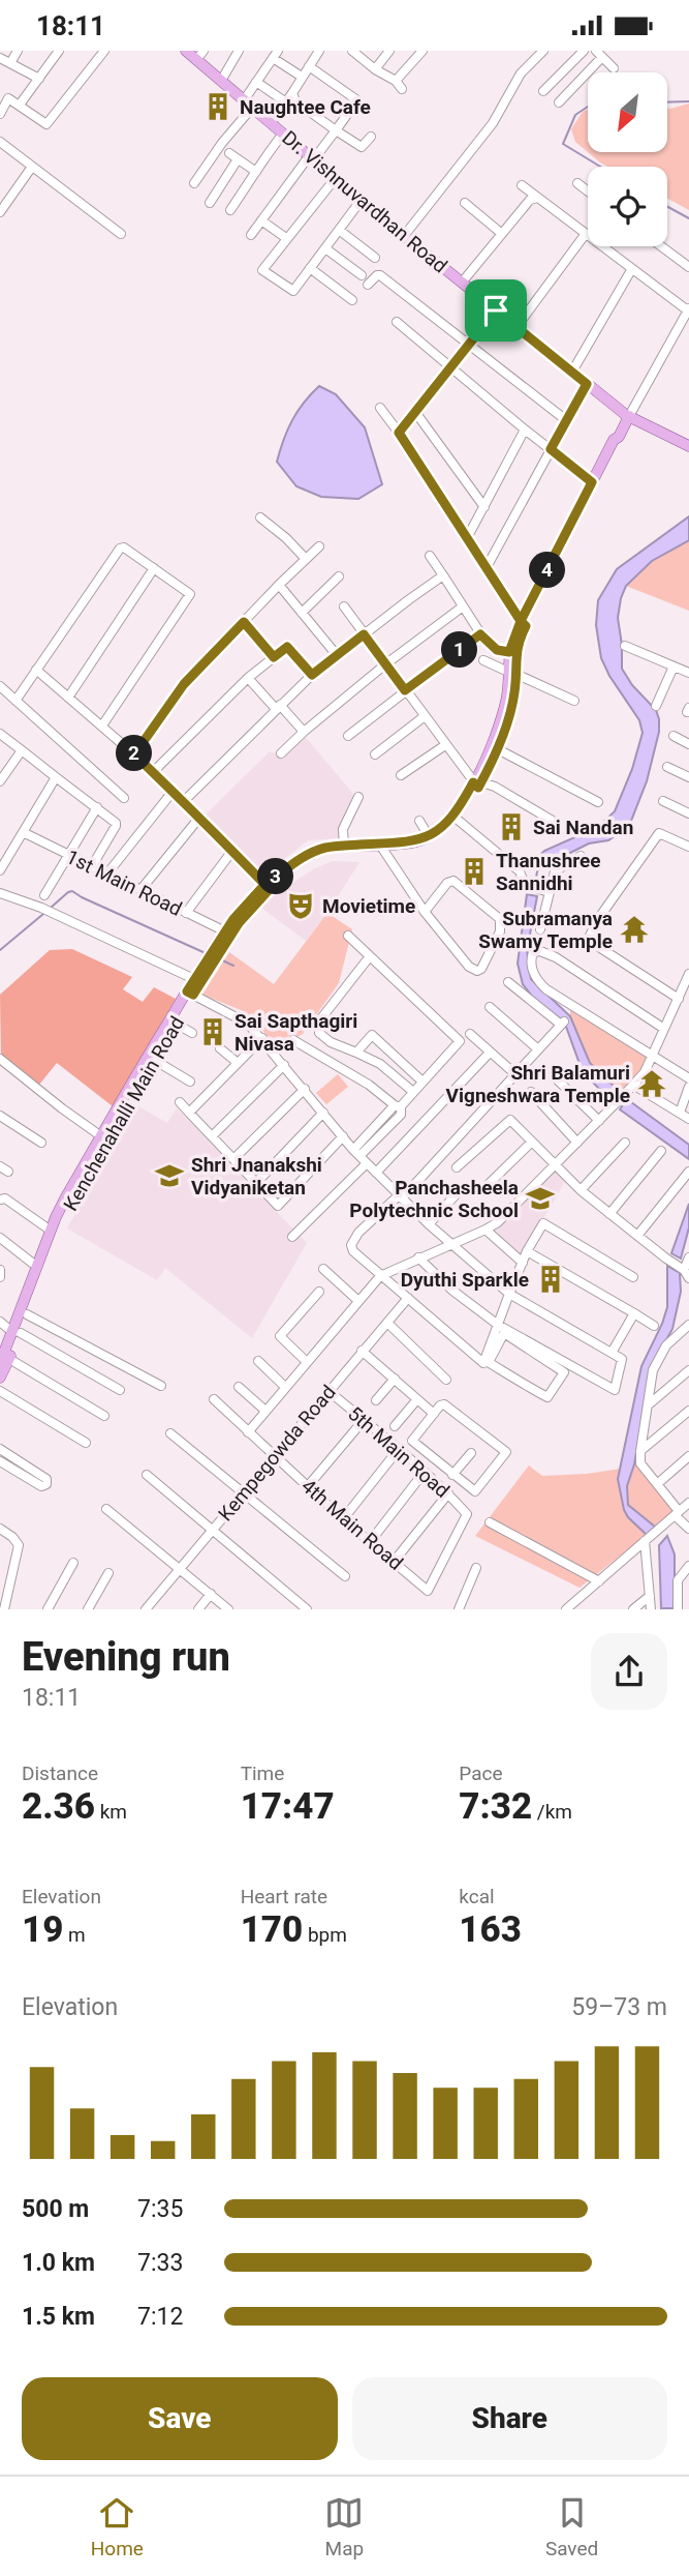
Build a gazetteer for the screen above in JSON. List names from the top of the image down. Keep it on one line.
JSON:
{"streets":{"main road":["Dr. Vishnuvardhan Road","Kenchenahalli Main Road"],"street":["1st Main Road","5th Main Road","Kempegowda Road","4th Main Road"]},"crossings":[["1st Main Road","Kenchenahalli Main Road"],["5th Main Road","Kempegowda Road"],["5th Main Road","4th Main Road"],["Kempegowda Road","4th Main Road"]],"places":{"building":["Naughtee Cafe","Sai Nandan","Thanushree Sannidhi","Sai Sapthagiri Nivasa","Dyuthi Sparkle"],"theatre":["Movietime"],"temple":["Subramanya Swamy Temple","Shri Balamuri Vigneshwara Temple"],"school or university":["Shri Jnanakshi Vidyaniketan","Panchasheela Polytechnic School"]},"north":"bottom left","page":{"status":"18:11","pins":["4","1","2","3"],"heading":["Evening run","18:11"],"stats":[["Distance","2.36 km"],["Time","17:47"],["Pace","7:32 /km"],["Elevation","19 m"],["Heart rate","170 bpm"],["kcal","163"]],"chart":["Elevation","59–73 m"],"list":[{"name":"500 m","note":"7:35"},{"name":"1.0 km","note":"7:33"},{"name":"1.5 km","note":"7:12"}],"buttons":["Save","Share"],"tabs":["Home","Map","Saved"]}}
